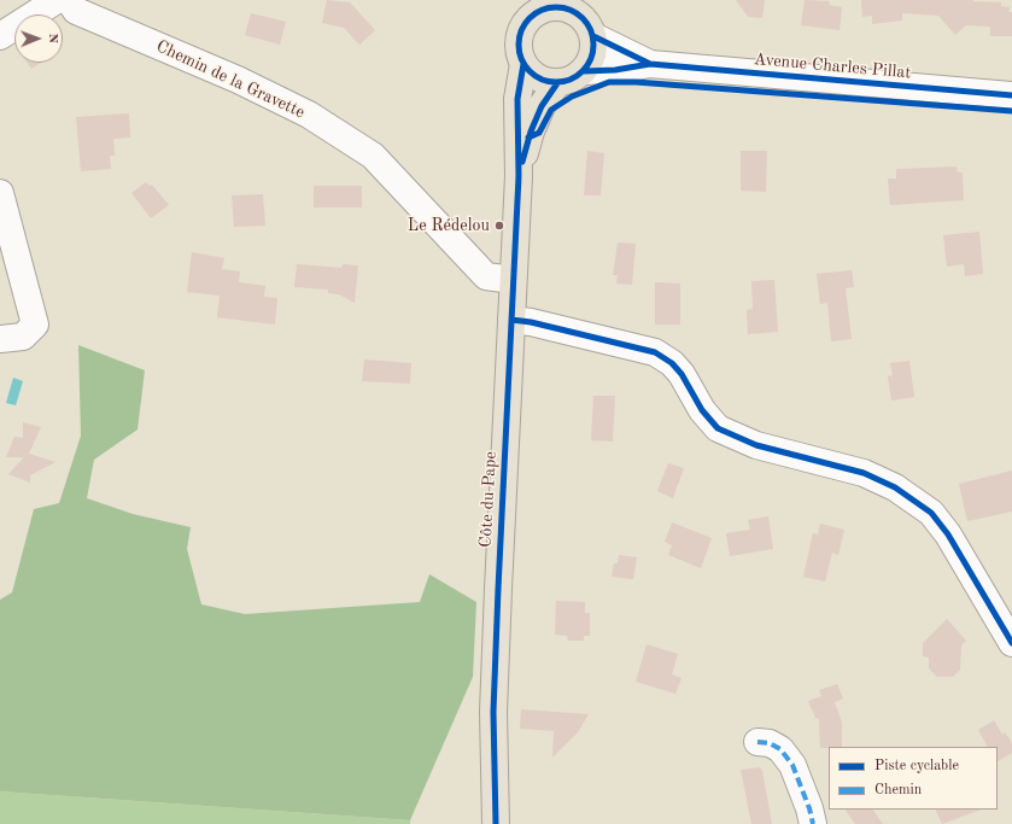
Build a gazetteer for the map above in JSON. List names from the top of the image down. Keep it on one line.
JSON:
{"streets":{"main road":["Côte du Pape"],"street":["Avenue Charles Pillat","Chemin de la Gravette"]},"crossings":[["Avenue Charles Pillat","Côte du Pape"],["Chemin de la Gravette","Côte du Pape"]],"places":["Le Rédelou"],"legend":["Piste cyclable","Chemin"],"north":"right"}
